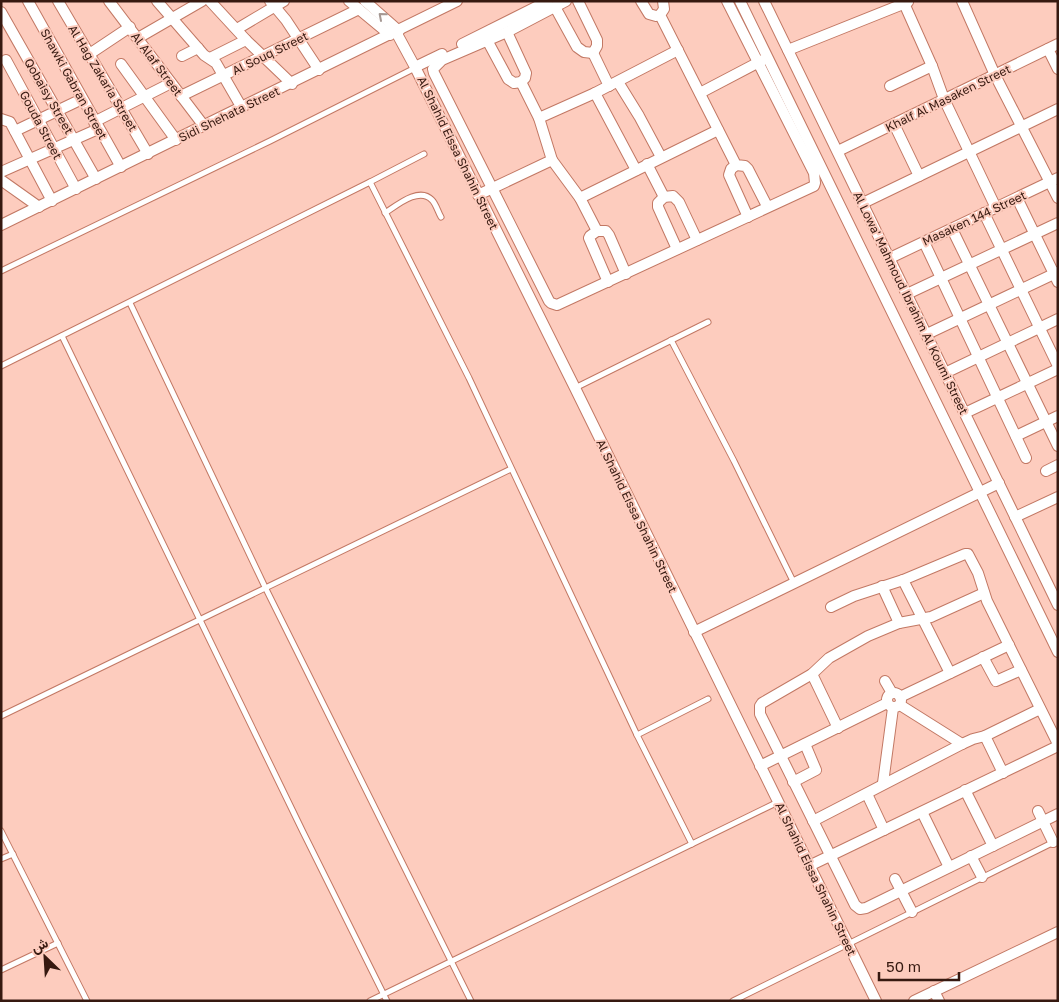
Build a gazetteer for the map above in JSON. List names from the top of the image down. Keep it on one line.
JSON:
{"streets":{"street":["Al Souq Street","Al Alaf Street","Al Hag Zakaria Street","Shawki Gabran Street","Qobaisy Street","Khalf Al Masaken Street","Sidi Shehata Street","Gouda Street","Al Shahid Eissa Shahin Street","Masaken 144 Street","Al Lowa' Mahmoud Ibrahim Al Koumi Street"]},"crossings":[["Al Souq Street","Al Alaf Street"],["Al Alaf Street","Sidi Shehata Street"],["Al Hag Zakaria Street","Sidi Shehata Street"],["Shawki Gabran Street","Sidi Shehata Street"],["Qobaisy Street","Sidi Shehata Street"],["Khalf Al Masaken Street","Al Lowa' Mahmoud Ibrahim Al Koumi Street"],["Sidi Shehata Street","Gouda Street"],["Sidi Shehata Street","Al Shahid Eissa Shahin Street"],["Masaken 144 Street","Al Lowa' Mahmoud Ibrahim Al Koumi Street"]],"scale_bar":"50 m","north":"top left"}
